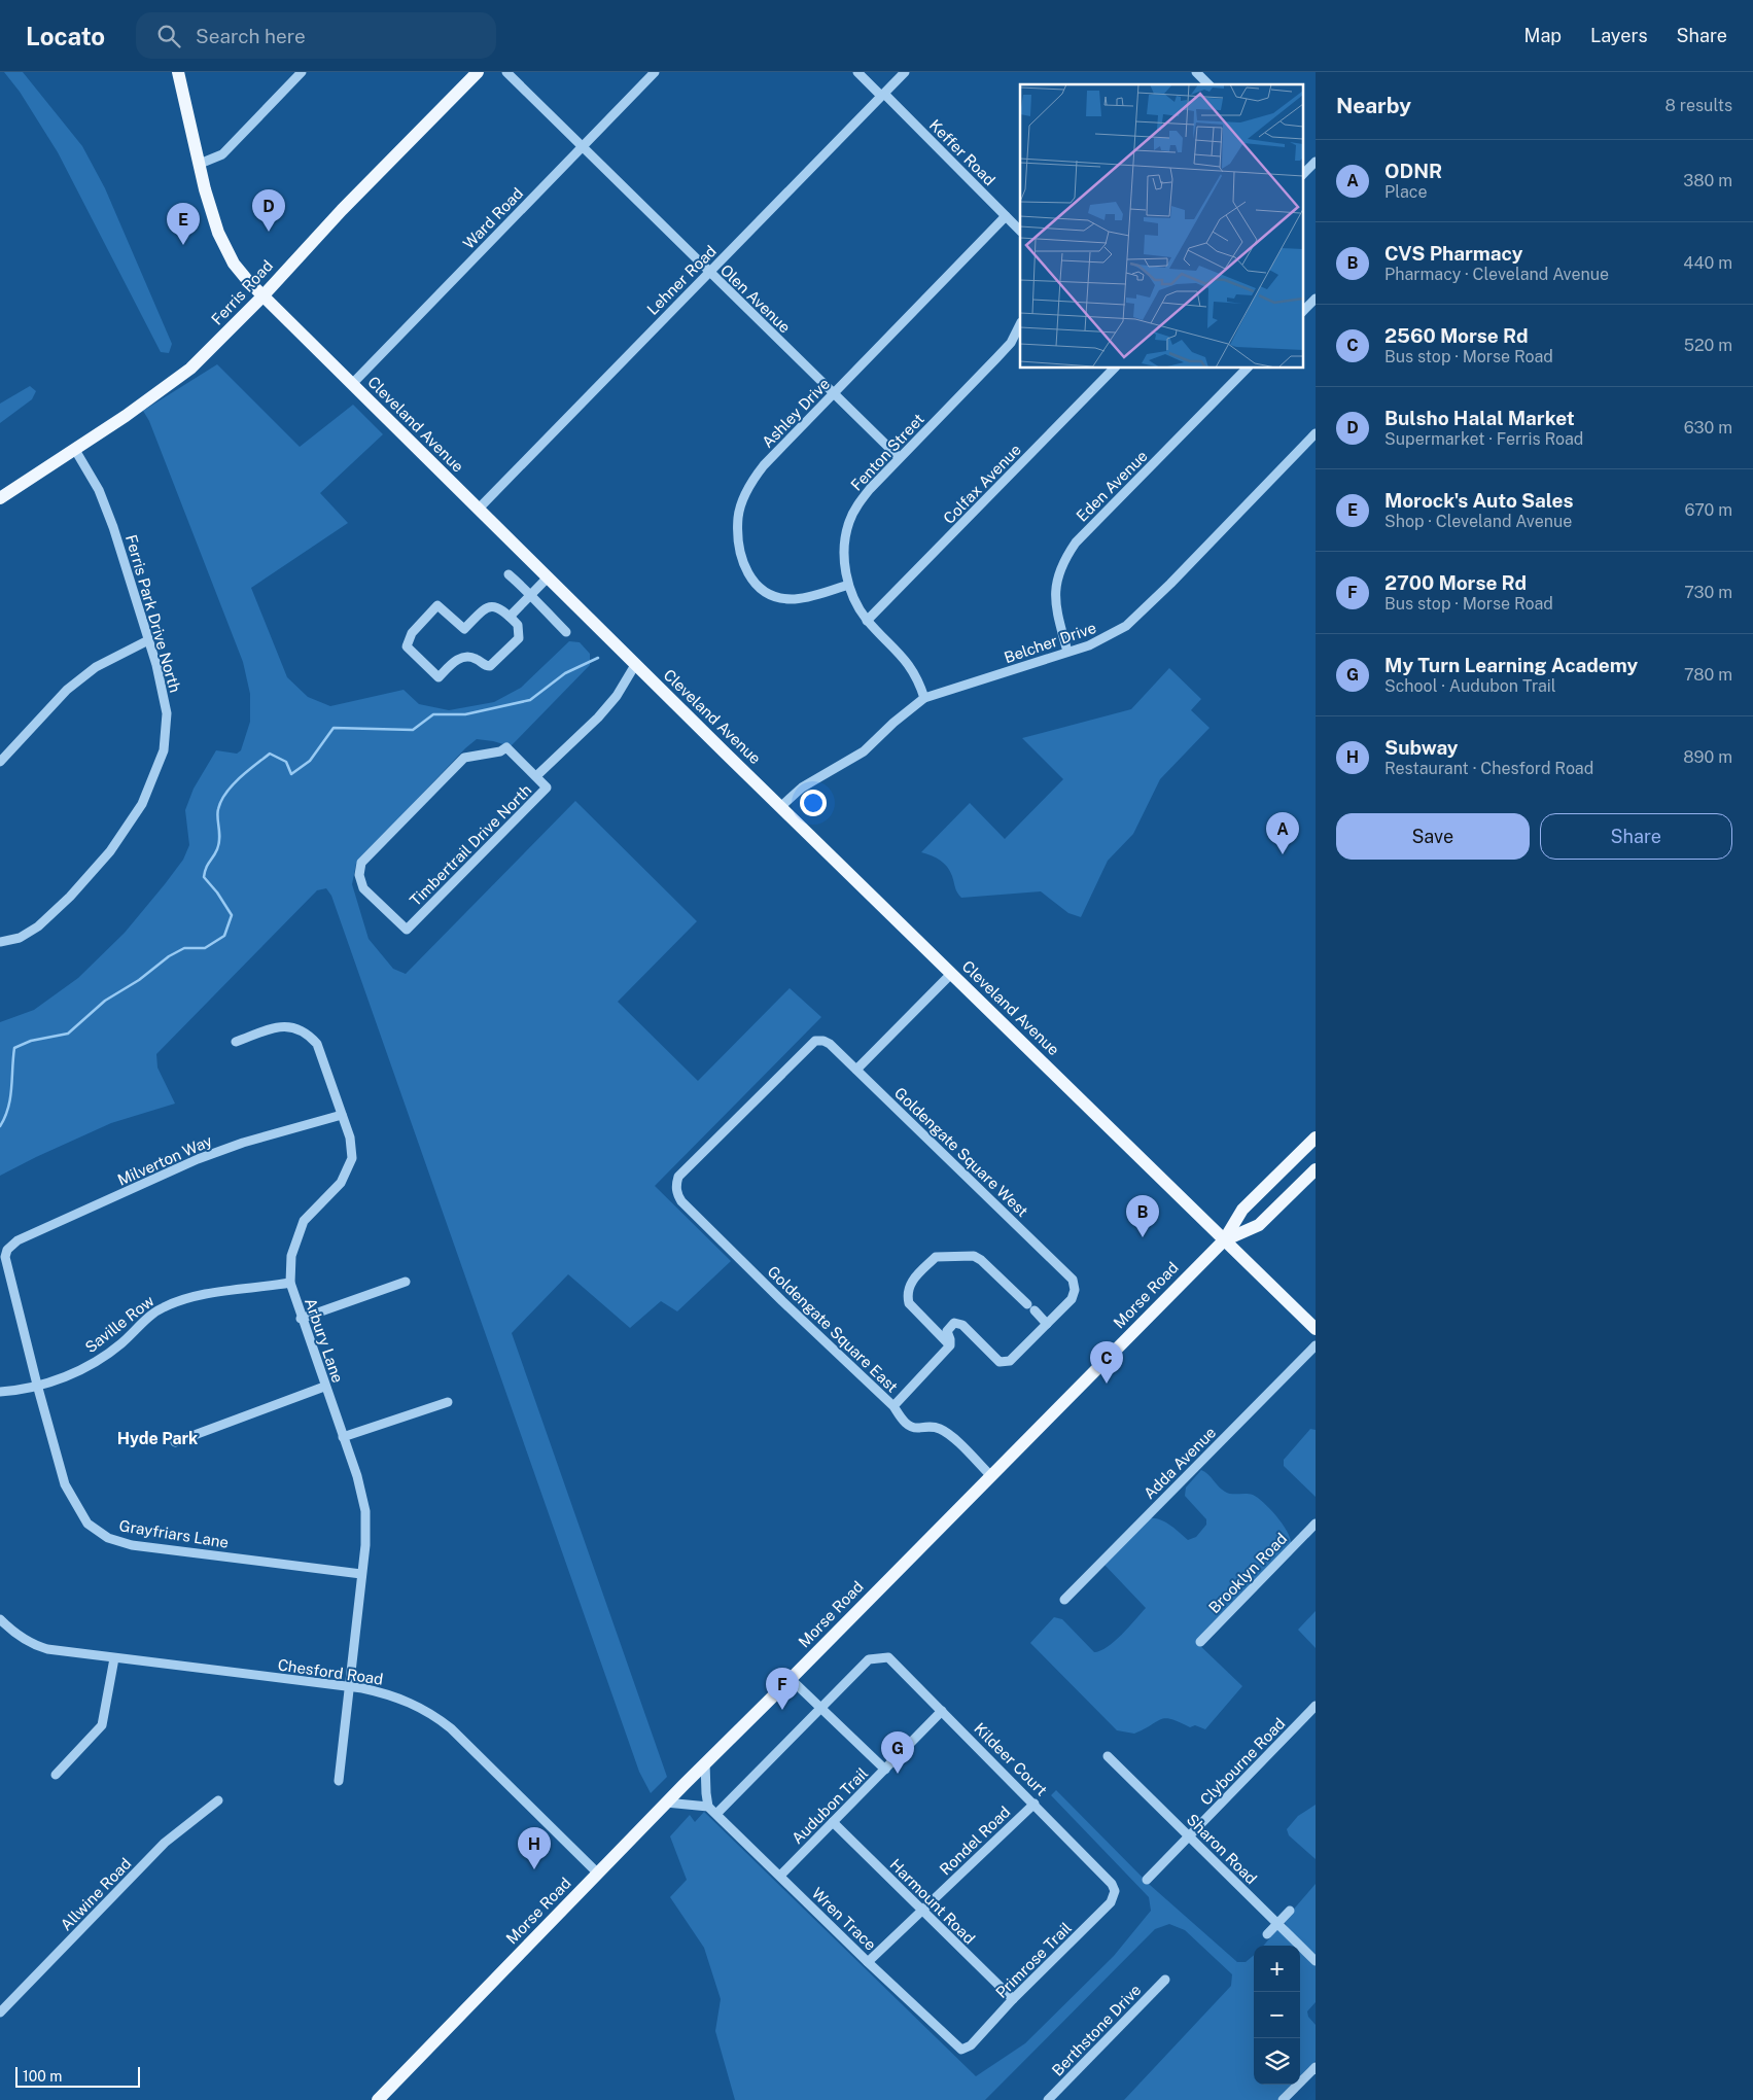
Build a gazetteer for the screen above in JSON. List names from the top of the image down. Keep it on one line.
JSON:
{"streets":{"main road":["Ferris Road","Cleveland Avenue","Morse Road"],"street":["Keffer Road","Ward Road","Lehner Road","Olen Avenue","Ashley Drive","Fenton Street","Colfax Avenue","Eden Avenue","Ferris Park Drive North","Belcher Drive","Timbertrail Drive North","Goldengate Square West","Milverton Way","Saville Row","Goldengate Square East","Arbury Lane","Adda Avenue","Grayfriars Lane","Brooklyn Road","Chesford Road","Kildeer Court","Clybourne Road","Audubon Trail","Rondel Road","Sharon Road","Allwine Road","Harmount Road","Wren Trace","Primrose Trail","Berthstone Drive"]},"crossings":[["Keffer Road","Lehner Road"],["Keffer Road","Ashley Drive"],["Ward Road","Olen Avenue"],["Ward Road","Cleveland Avenue"],["Lehner Road","Olen Avenue"],["Lehner Road","Cleveland Avenue"],["Ferris Road","Cleveland Avenue"],["Ferris Road","Ferris Park Drive North"],["Olen Avenue","Ashley Drive"],["Olen Avenue","Fenton Street"],["Ashley Drive","Fenton Street"],["Cleveland Avenue","Belcher Drive"],["Cleveland Avenue","Timbertrail Drive North"],["Cleveland Avenue","Morse Road"],["Fenton Street","Colfax Avenue"],["Fenton Street","Belcher Drive"],["Eden Avenue","Belcher Drive"],["Goldengate Square West","Goldengate Square East"],["Milverton Way","Arbury Lane"],["Milverton Way","Grayfriars Lane"],["Morse Road","Goldengate Square East"],["Morse Road","Chesford Road"],["Saville Row","Arbury Lane"],["Saville Row","Grayfriars Lane"],["Arbury Lane","Grayfriars Lane"],["Arbury Lane","Chesford Road"],["Kildeer Court","Audubon Trail"],["Kildeer Court","Rondel Road"],["Kildeer Court","Primrose Trail"],["Clybourne Road","Sharon Road"],["Audubon Trail","Harmount Road"],["Audubon Trail","Wren Trace"],["Rondel Road","Harmount Road"],["Rondel Road","Wren Trace"],["Harmount Road","Primrose Trail"],["Wren Trace","Primrose Trail"]],"districts":["Hyde Park"],"scale_bar":"100 m","page":{"header":"Locato","search":"Search here","nav":["Map","Layers","Share"],"heading":["Nearby","8 results"],"list":[{"mark":"A","name":"ODNR","note":"Place","value":"380 m"},{"mark":"B","name":"CVS Pharmacy","note":"Pharmacy · Cleveland Avenue","value":"440 m"},{"mark":"C","name":"2560 Morse Rd","note":"Bus stop · Morse Road","value":"520 m"},{"mark":"D","name":"Bulsho Halal Market","note":"Supermarket · Ferris Road","value":"630 m"},{"mark":"E","name":"Morock's Auto Sales","note":"Shop · Cleveland Avenue","value":"670 m"},{"mark":"F","name":"2700 Morse Rd","note":"Bus stop · Morse Road","value":"730 m"},{"mark":"G","name":"My Turn Learning Academy","note":"School · Audubon Trail","value":"780 m"},{"mark":"H","name":"Subway","note":"Restaurant · Chesford Road","value":"890 m"}],"pins":["D","E","A","B","C","F","G","H"],"buttons":["Save","Share"],"map_buttons":["+","−"],"scale":"100 m"}}
